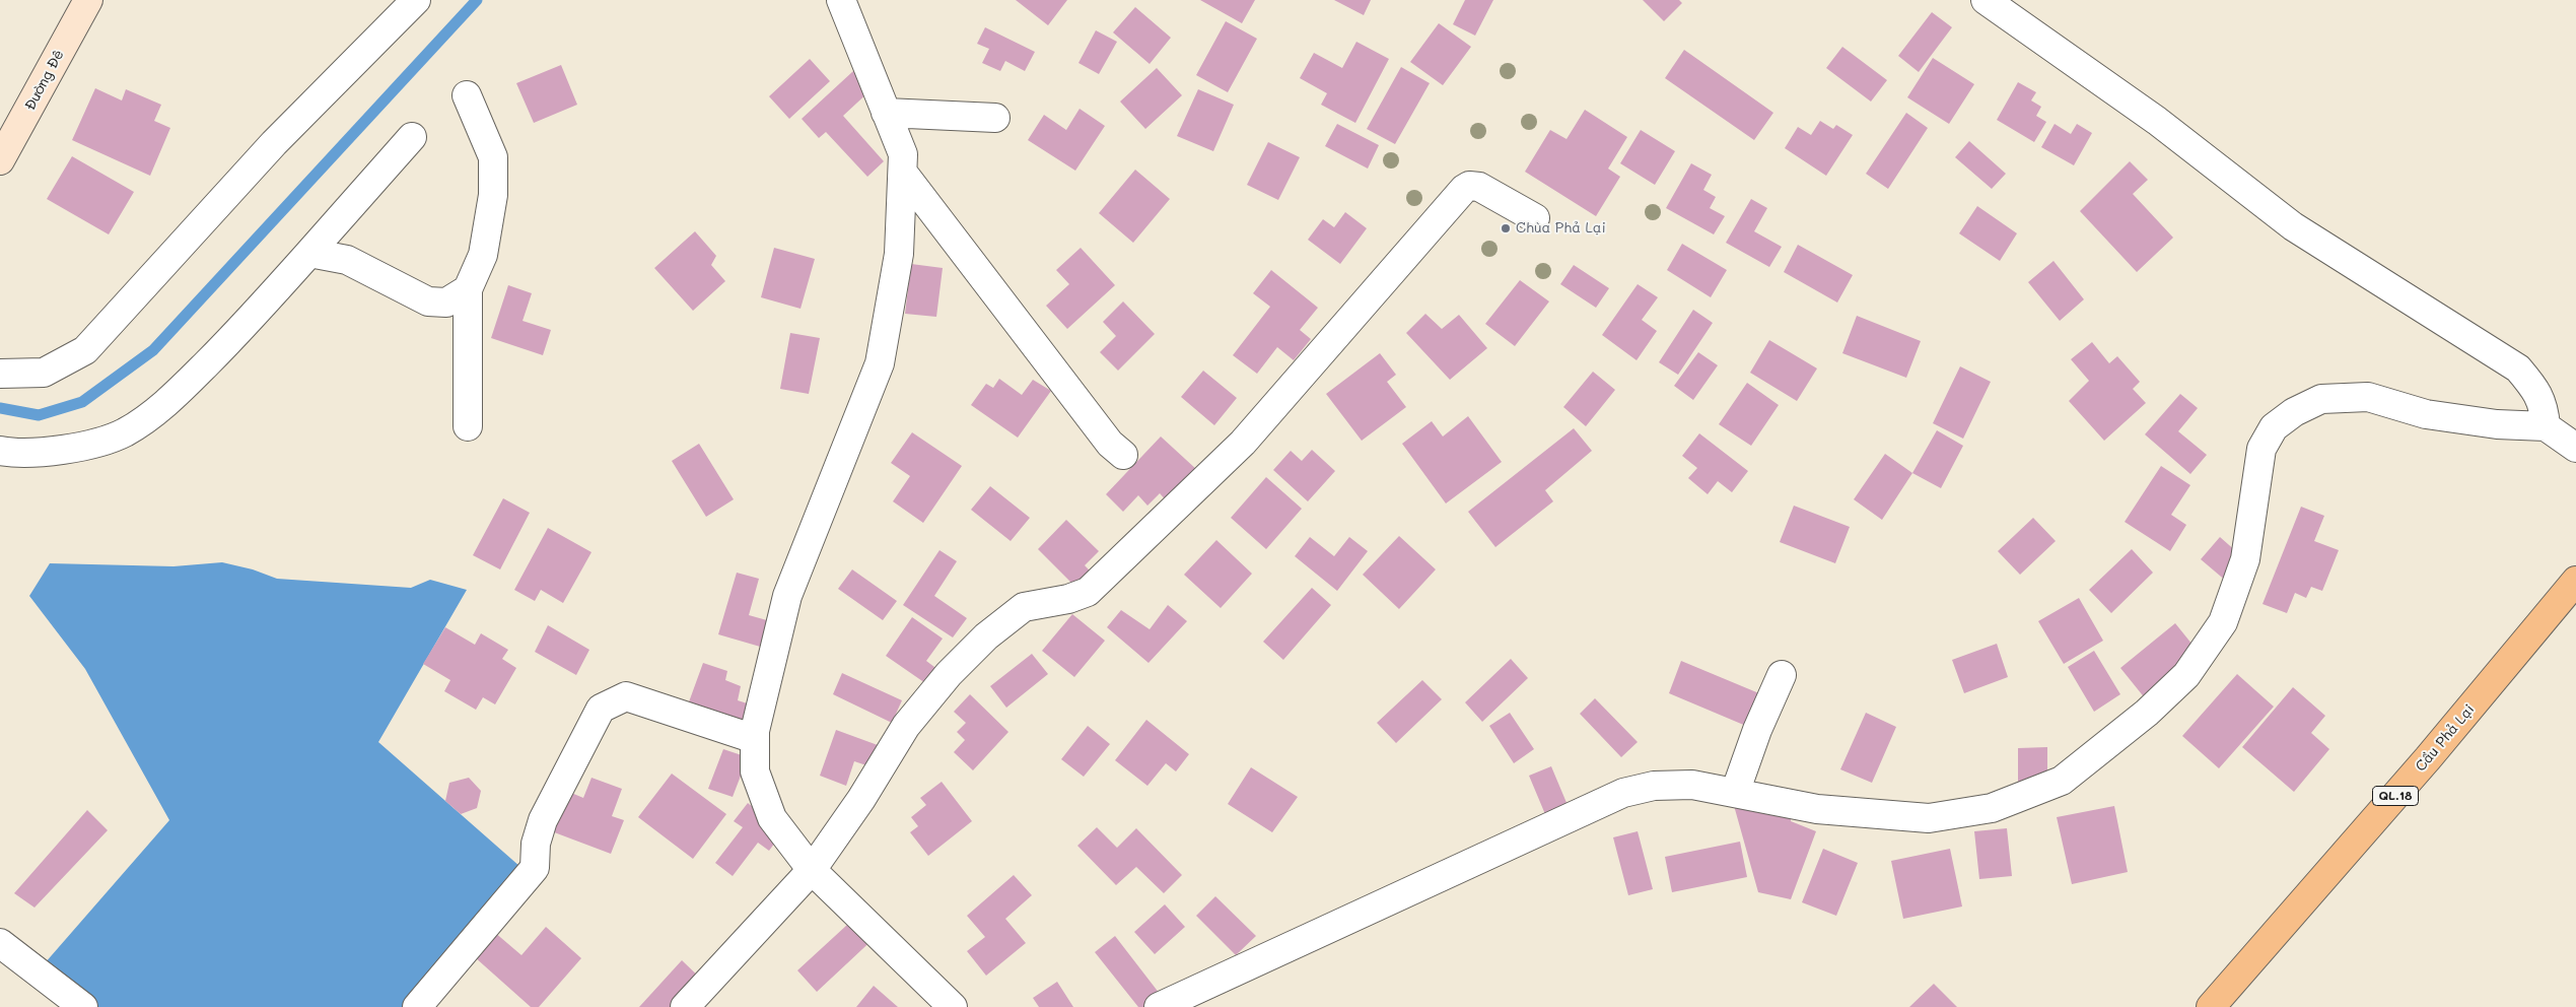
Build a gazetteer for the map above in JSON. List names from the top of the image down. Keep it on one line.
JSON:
{"streets":{"highway":["Cầu Phả Lại","QL.18"],"street":["Đường Đê"]},"places":["Chùa Phả Lại"]}
